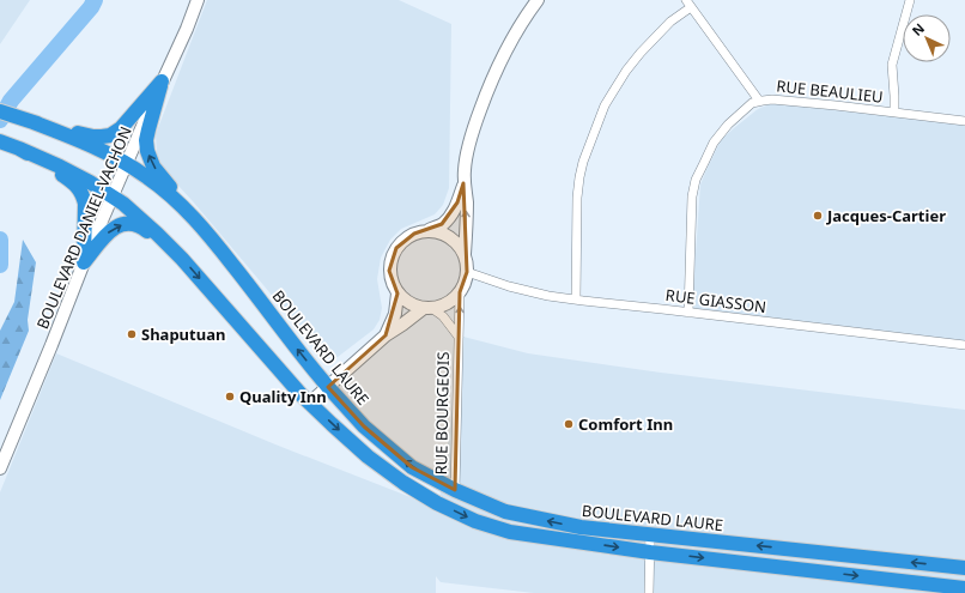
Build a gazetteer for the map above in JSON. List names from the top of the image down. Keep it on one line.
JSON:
{"streets":{"highway":["BOULEVARD LAURE"],"street":["RUE BEAULIEU","BOULEVARD DANIEL-VACHON","RUE GIASSON","RUE BOURGEOIS"]},"crossings":[["BOULEVARD DANIEL-VACHON","BOULEVARD LAURE"],["RUE GIASSON","RUE BOURGEOIS"],["BOULEVARD LAURE","RUE BOURGEOIS"]],"places":["Jacques-Cartier","Shaputuan","Quality Inn","Comfort Inn"],"north":"top left"}
